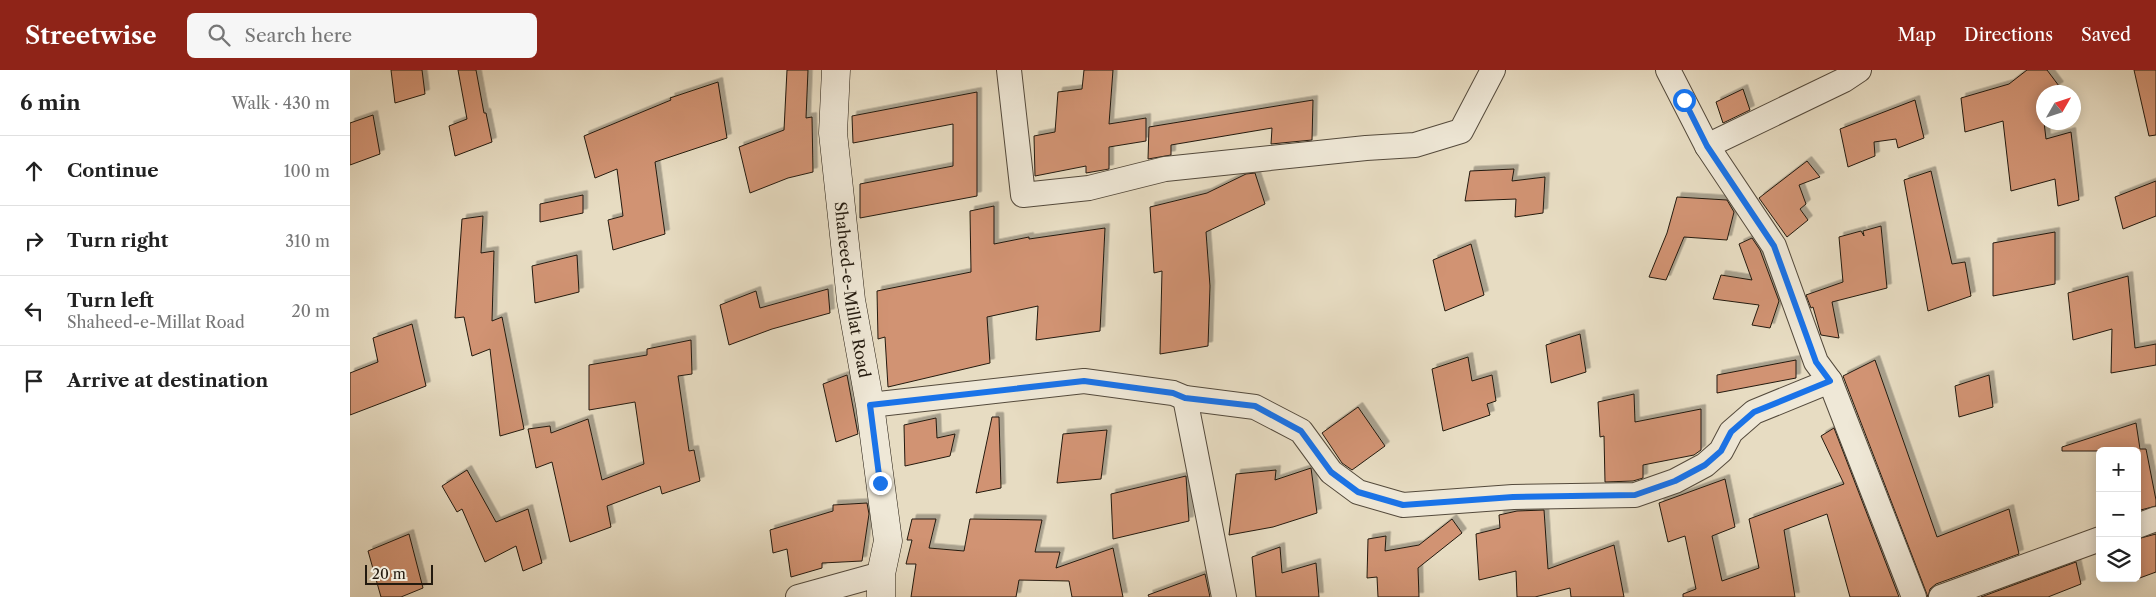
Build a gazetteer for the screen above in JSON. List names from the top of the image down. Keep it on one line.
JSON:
{"streets":{"main road":["Shaheed-e-Millat Road"]},"scale_bar":"20 m","north":"top right","page":{"header":"Streetwise","search":"Search here","nav":["Map","Directions","Saved"],"heading":["6 min","Walk · 430 m"],"list":[["Continue","100 m"],["Turn right","310 m"],["Turn left","Shaheed-e-Millat Road","20 m"],"Arrive at destination"],"map_buttons":["+","−"],"scale":"20 m"}}
